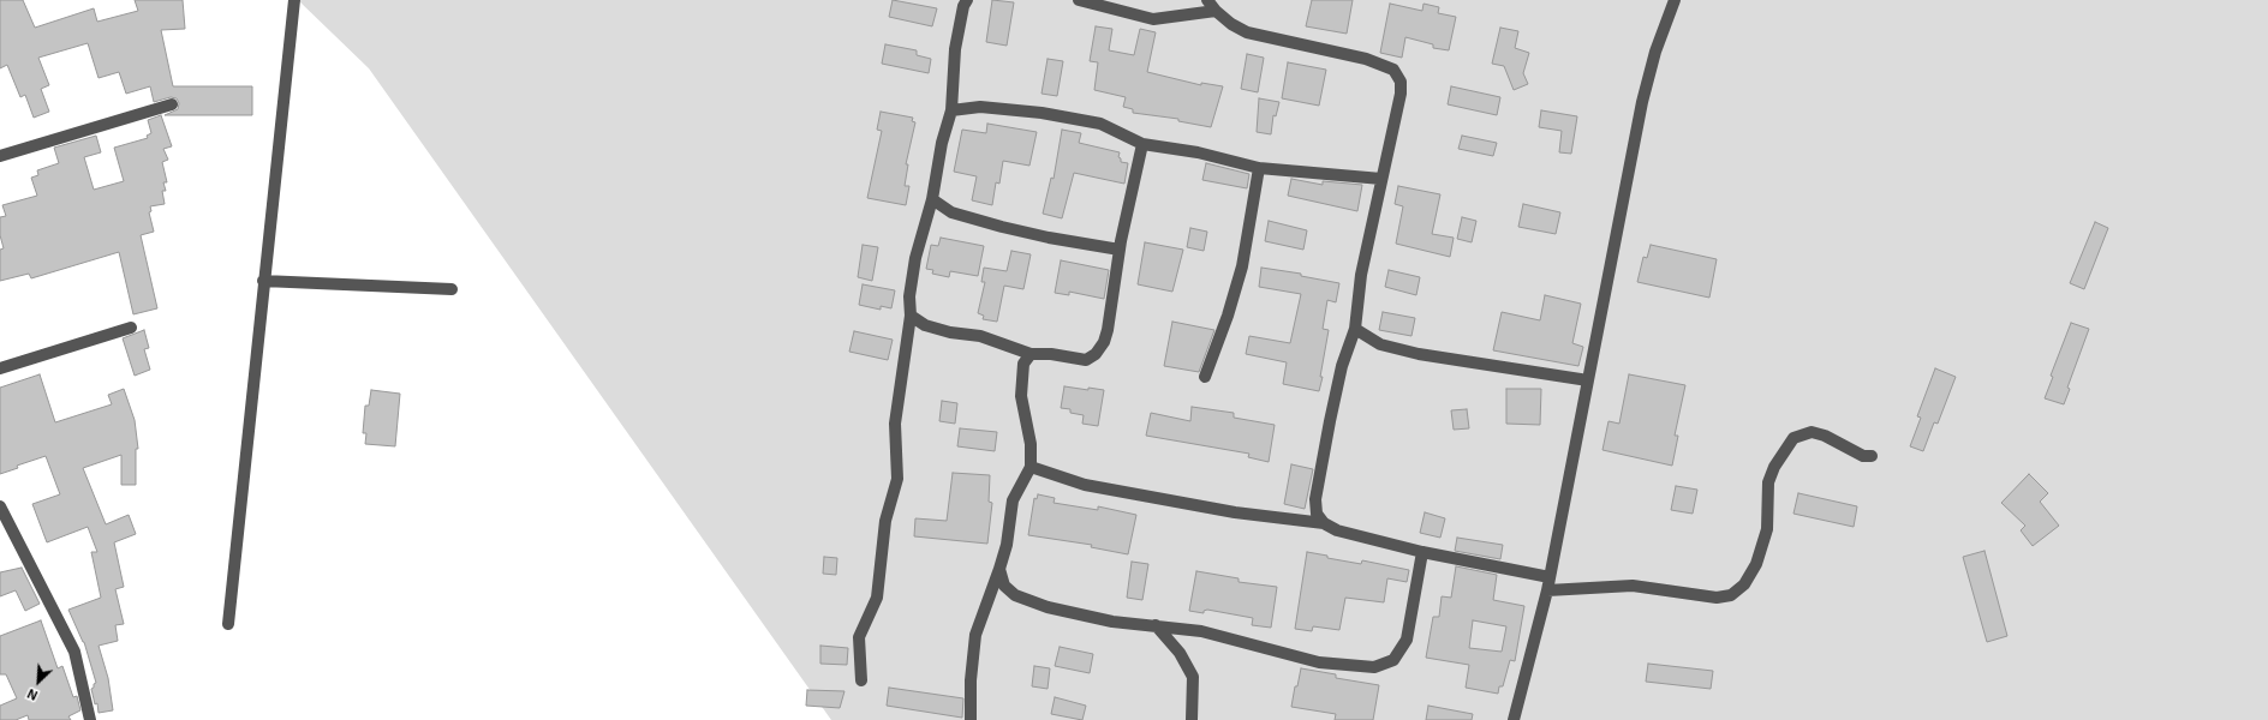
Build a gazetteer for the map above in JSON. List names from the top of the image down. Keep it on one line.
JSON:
{"north":"bottom left"}
